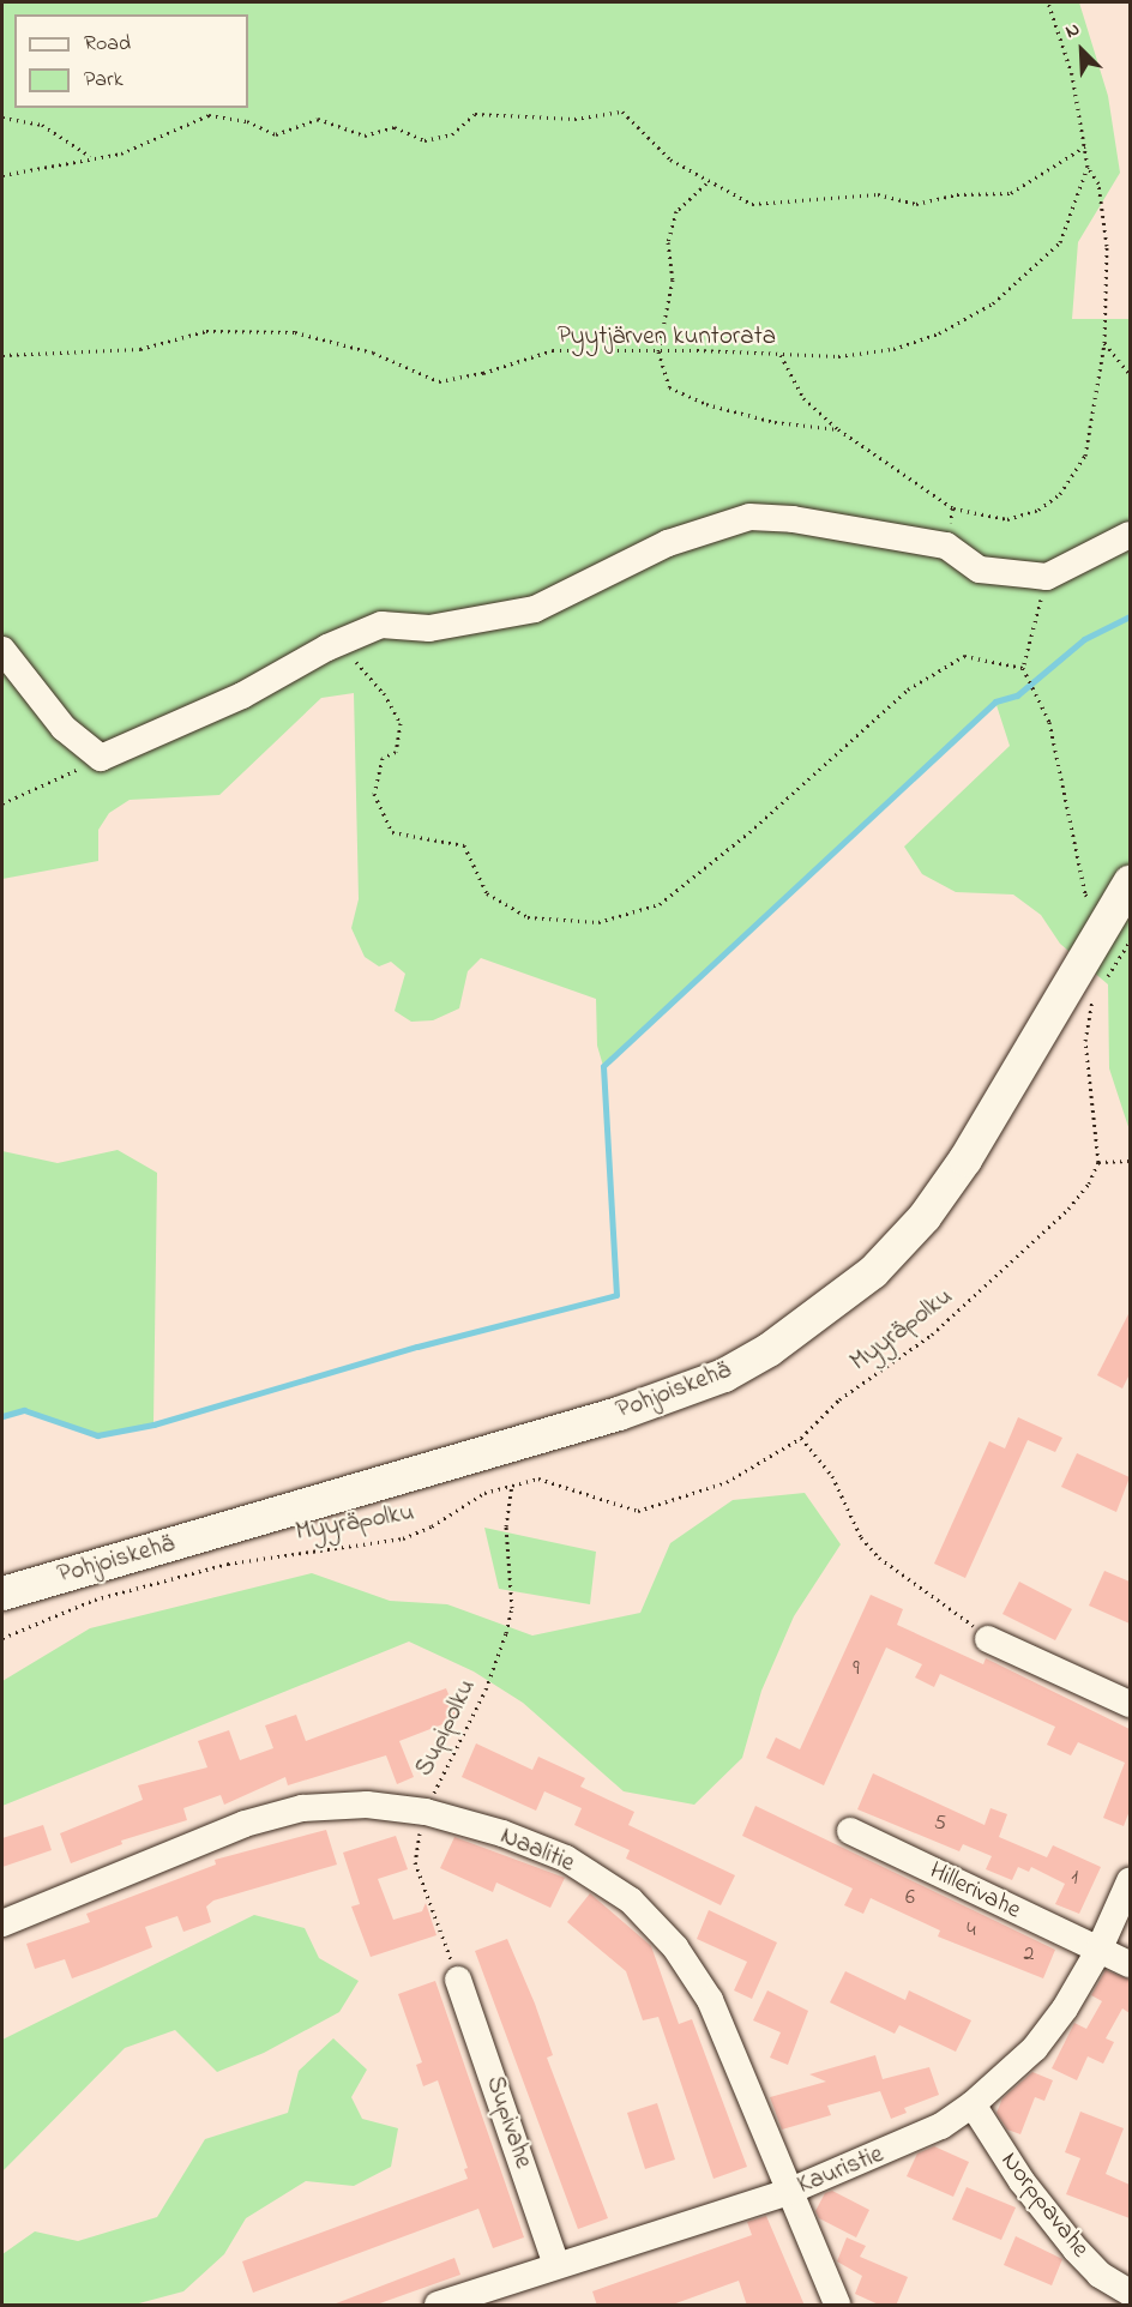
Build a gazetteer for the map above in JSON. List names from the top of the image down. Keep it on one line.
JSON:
{"streets":{"main road":["Pohjoiskehä"],"street":["Naalitie","Hillerivahe","Supivahe","Kauristie","Norppavahe"],"path":["Pyytjärven kuntorata","Myyräpolku","Supipolku"]},"crossings":[["Myyräpolku","Supipolku"],["Supipolku","Naalitie"],["Supipolku","Supivahe"],["Naalitie","Kauristie"],["Hillerivahe","Kauristie"],["Supivahe","Kauristie"],["Kauristie","Norppavahe"]],"house_numbers":["9","5","1","6","4","2"],"legend":["Road","Park"],"north":"top left"}
